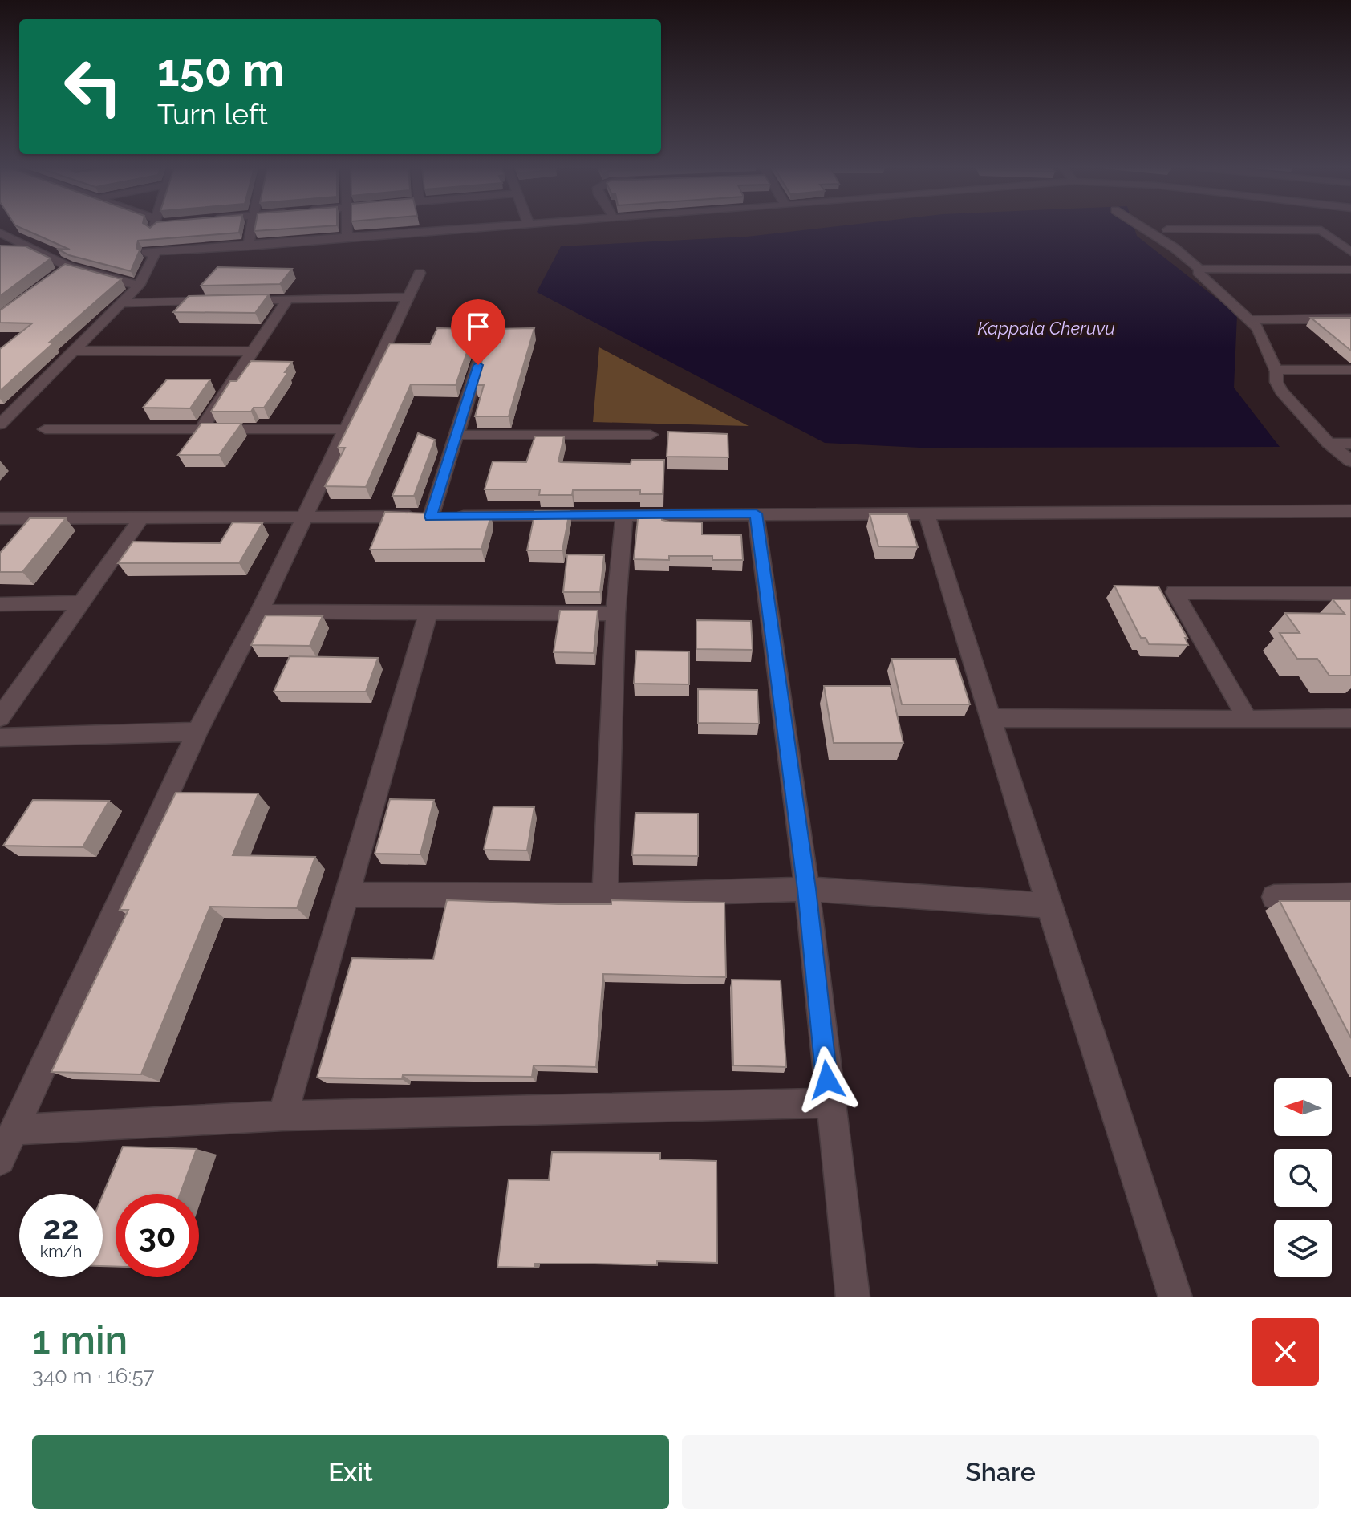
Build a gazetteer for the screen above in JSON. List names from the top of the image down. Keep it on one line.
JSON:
{"water":["Kappala Cheruvu"],"north":"left","page":{"turn":["150 m","Turn left"],"speed":"22 km/h","limit":"30","heading":["1 min","340 m · 16:57"],"buttons":["Exit","Share"]}}
